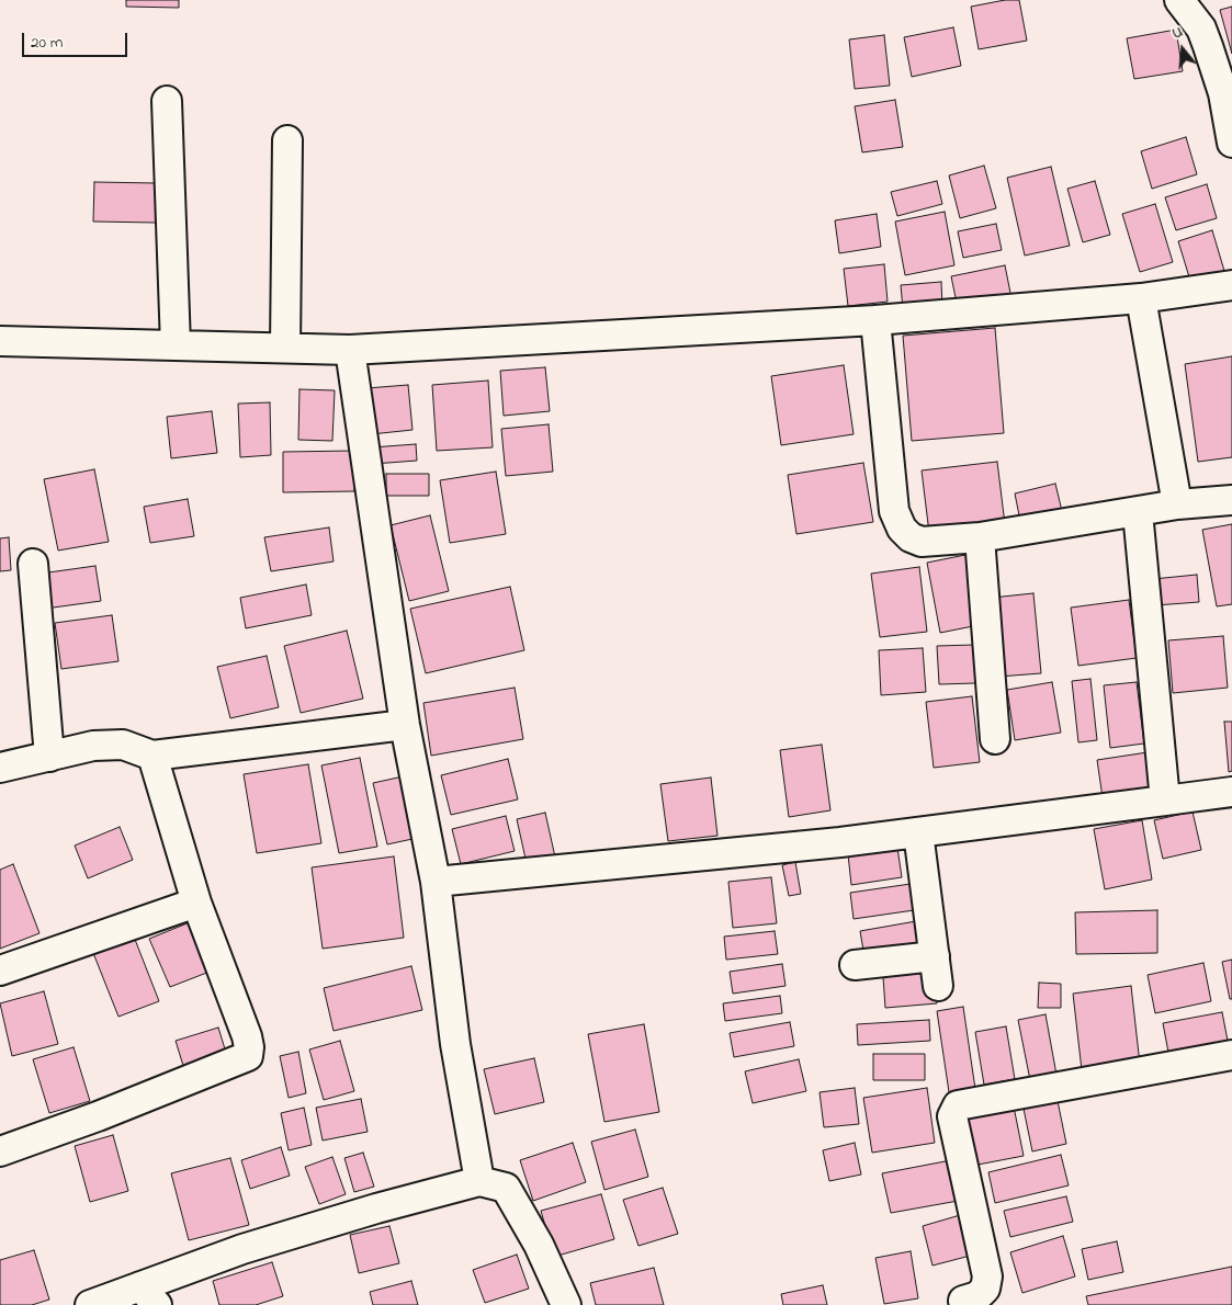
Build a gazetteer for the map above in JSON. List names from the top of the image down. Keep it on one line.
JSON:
{"scale_bar":"20 m","north":"top"}
